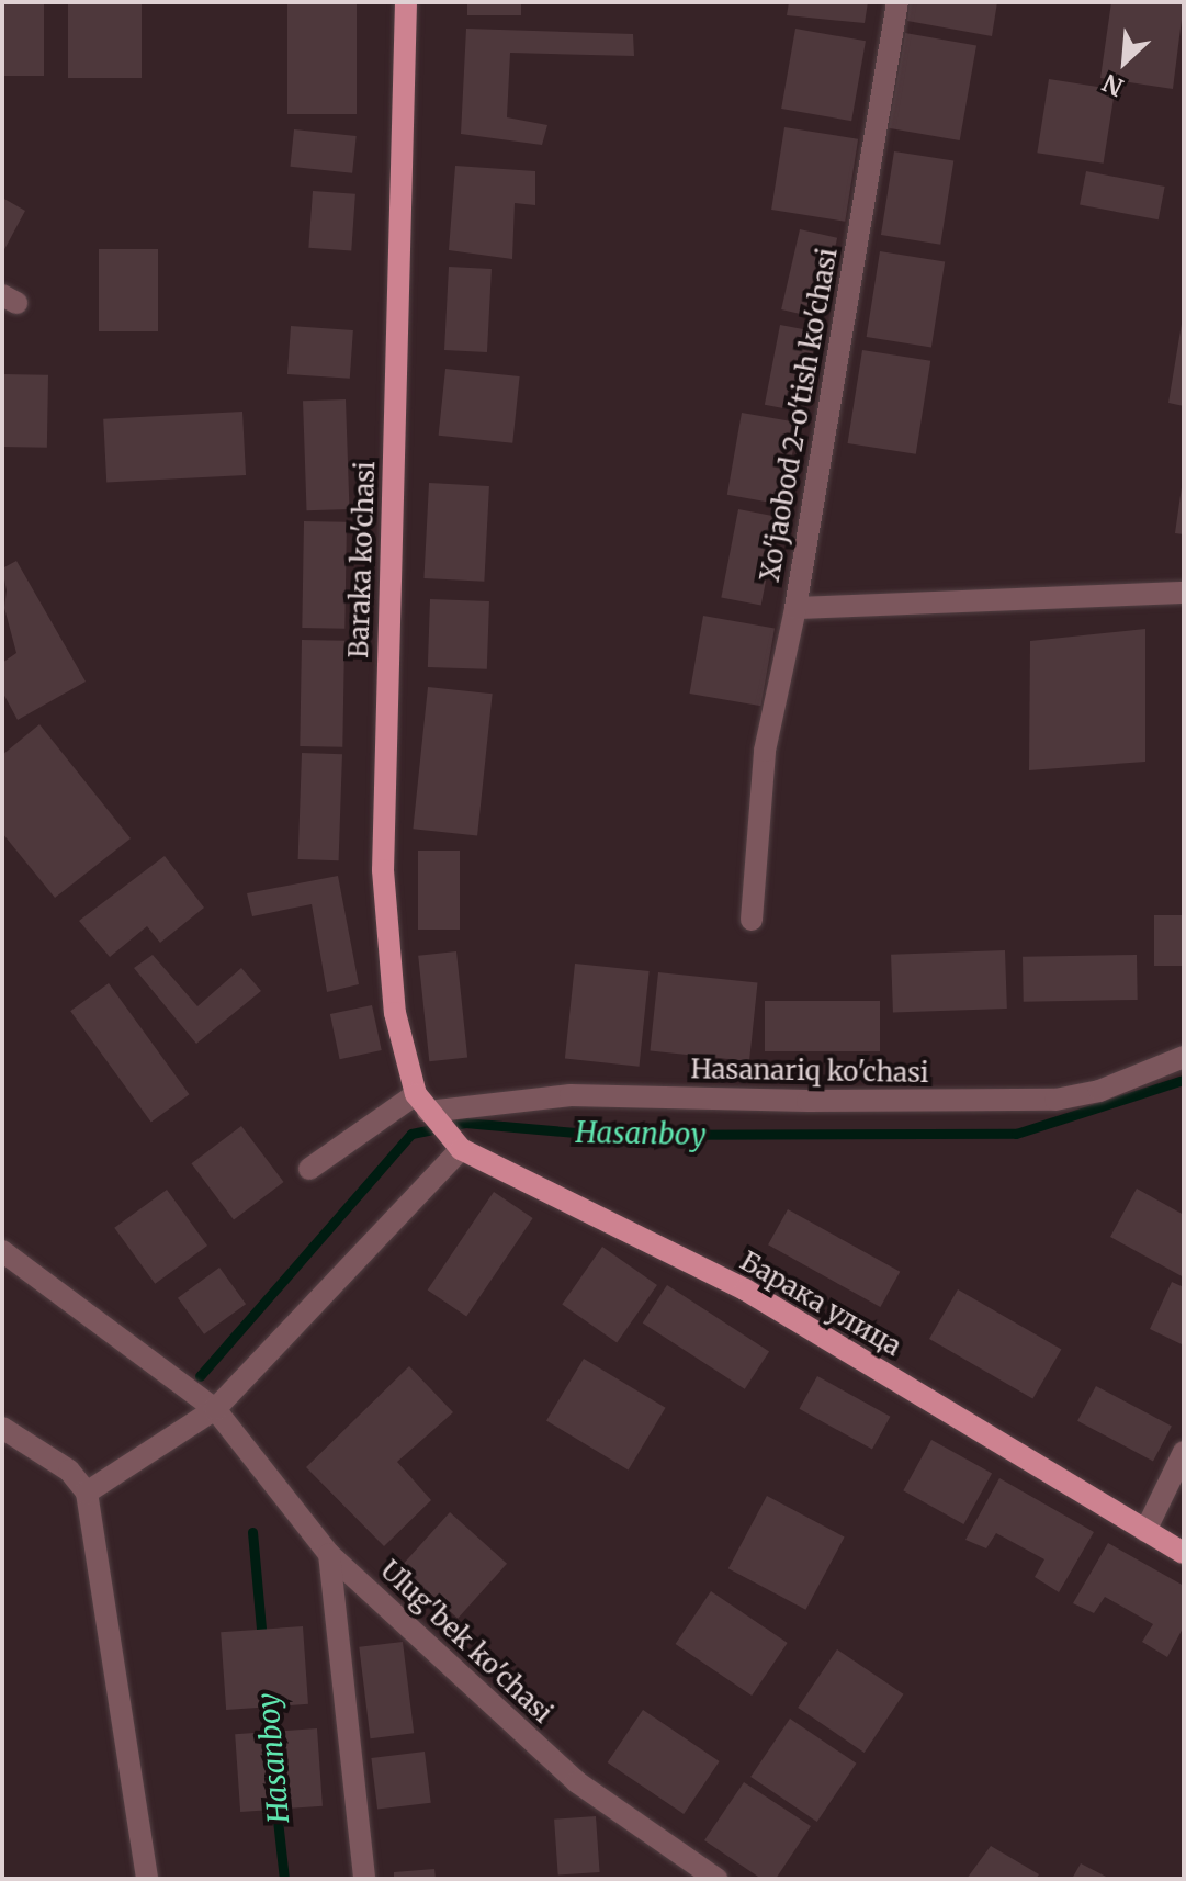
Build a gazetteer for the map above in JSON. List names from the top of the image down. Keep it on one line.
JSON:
{"streets":{"main road":["Baraka ko'chasi","Барака улица"],"street":["Xo'jaobod 2-o'tish ko'chasi","Hasanariq ko'chasi","Ulug'bek ko'chasi"]},"crossings":[["Baraka ko'chasi","Hasanariq ko'chasi"],["Baraka ko'chasi","Барака улица"],["Hasanariq ko'chasi","Барака улица"]],"water":["Hasanboy"],"north":"bottom left"}
